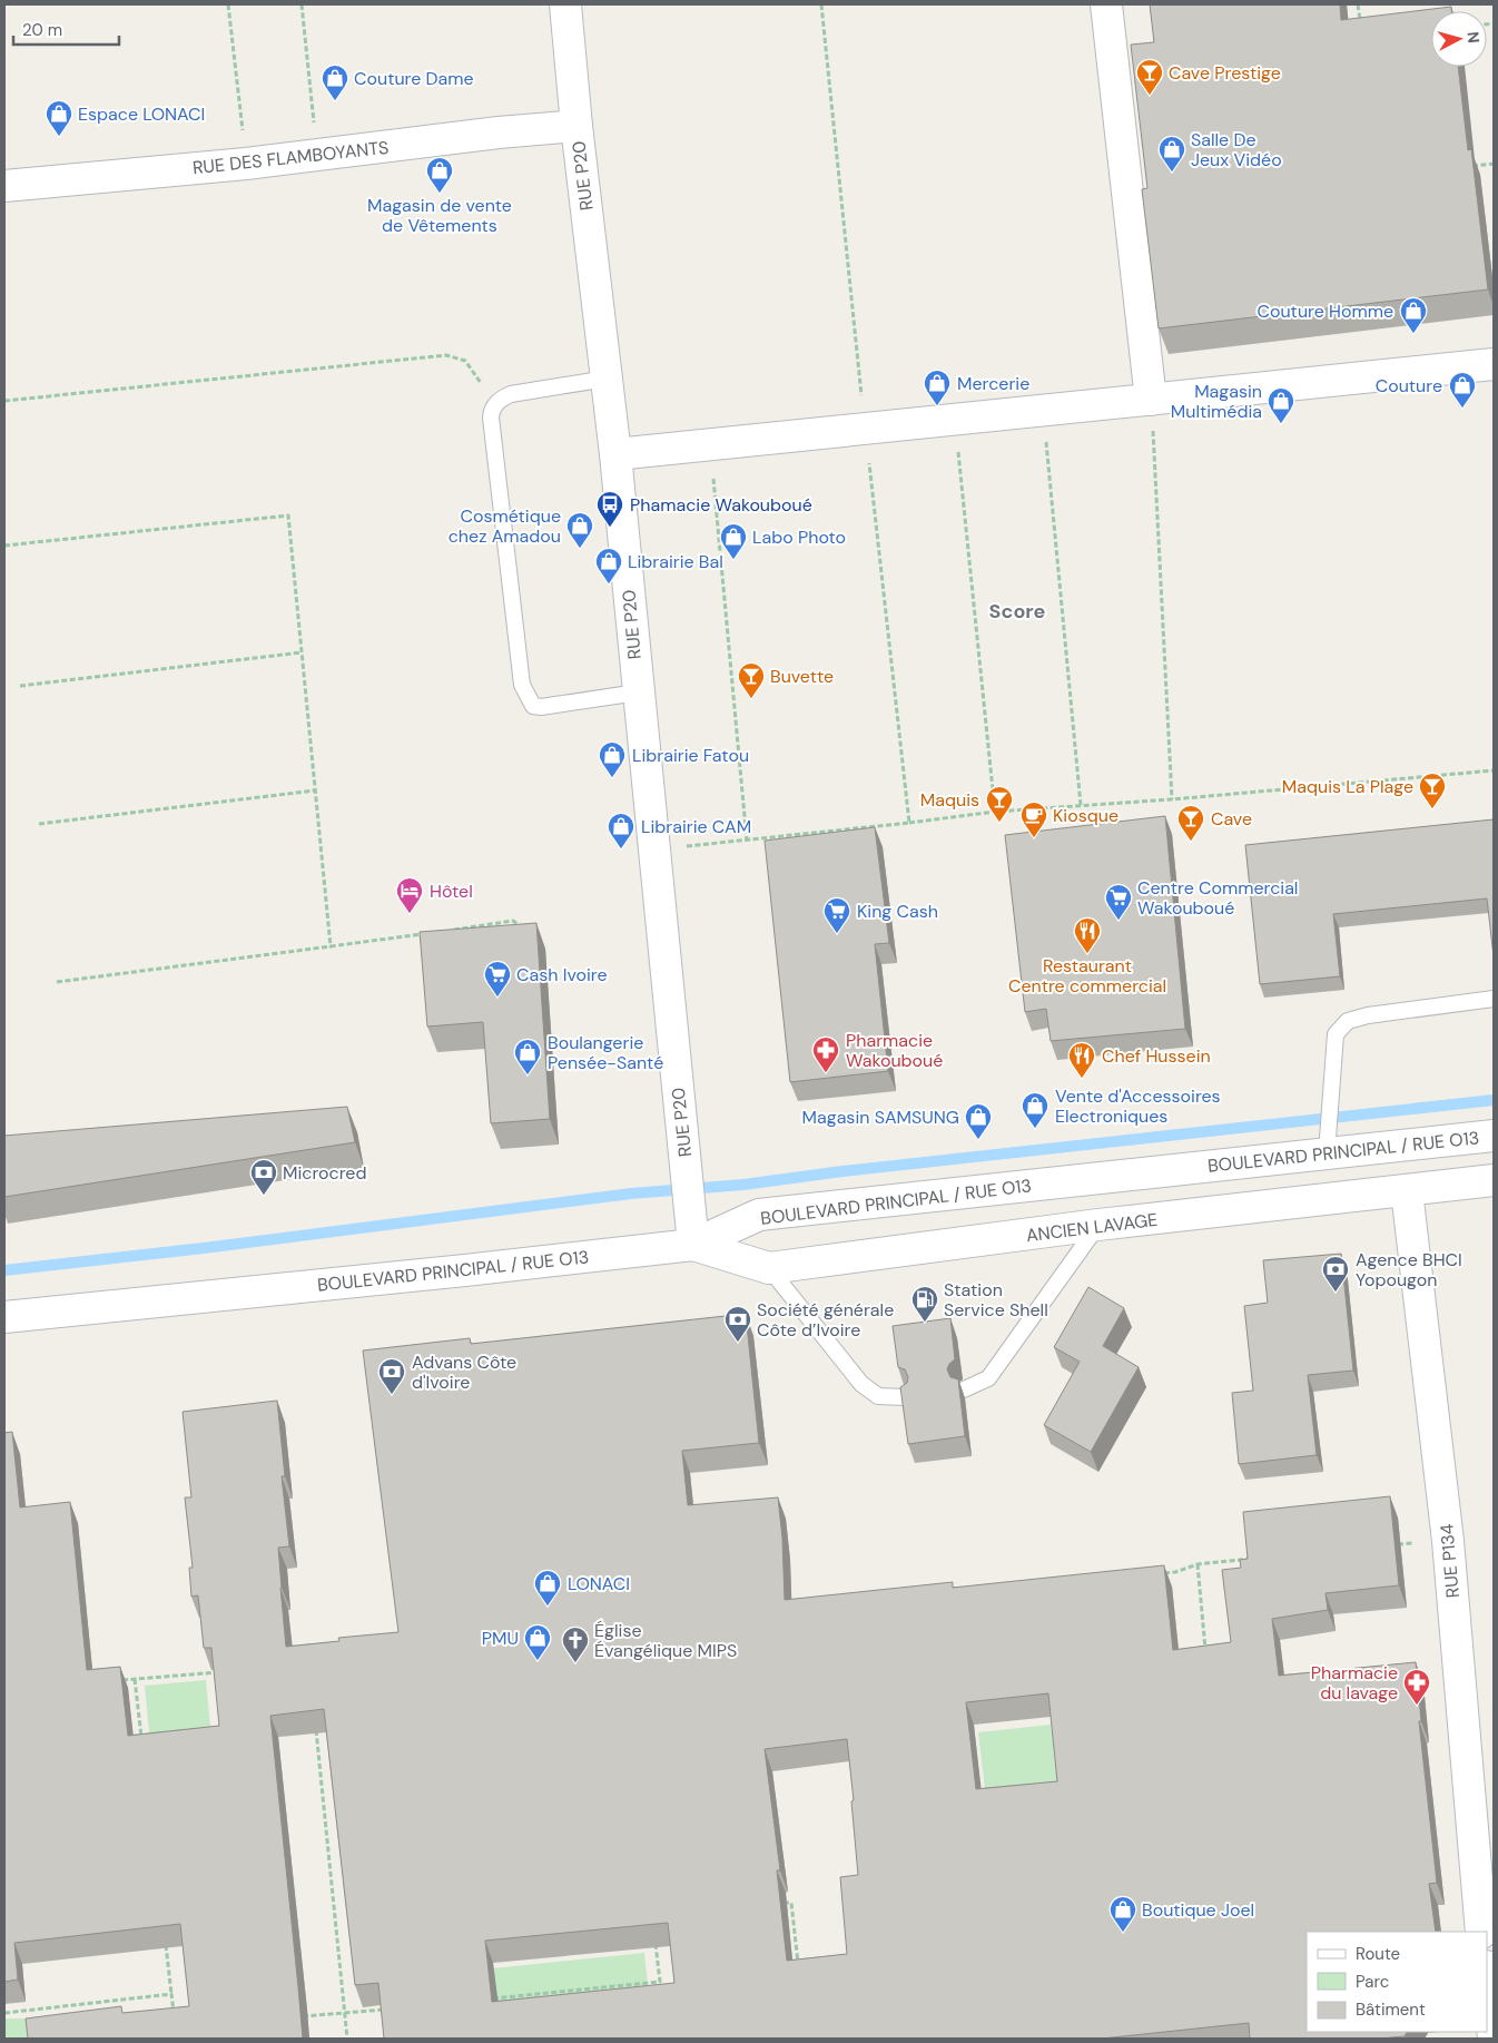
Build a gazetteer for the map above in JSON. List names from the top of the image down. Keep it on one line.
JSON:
{"streets":{"street":["RUE DES FLAMBOYANTS","RUE P20","BOULEVARD PRINCIPAL / RUE O13","ANCIEN LAVAGE","RUE P134"]},"crossings":[["RUE DES FLAMBOYANTS","RUE P20"],["RUE P20","BOULEVARD PRINCIPAL / RUE O13"],["RUE P20","ANCIEN LAVAGE"],["BOULEVARD PRINCIPAL / RUE O13","ANCIEN LAVAGE"],["ANCIEN LAVAGE","RUE P134"]],"districts":["Score"],"places":{"bar":["Cave Prestige","Buvette","Maquis La Plage","Maquis","Cave"],"shop":["Couture Dame","Espace LONACI","Salle De Jeux Vidéo","Magasin de vente de Vêtements","Couture Homme","Mercerie","Couture","Magasin Multimédia","Cosmétique chez Amadou","Labo Photo","Librairie Bal","Librairie Fatou","Librairie CAM","Boulangerie Pensée-Santé","Vente d'Accessoires Electroniques","Magasin SAMSUNG","LONACI","PMU","Boutique Joel"],"bus stop":["Phamacie Wakouboué"],"cafe":["Kiosque"],"hotel":["Hôtel"],"supermarket":["Centre Commercial Wakouboué","King Cash","Cash Ivoire"],"restaurant":["Restaurant Centre commercial","Chef Hussein"],"pharmacy":["Pharmacie Wakouboué","Pharmacie du lavage"],"bank":["Microcred","Agence BHCI Yopougon","Société générale Côte d’Ivoire","Advans Côte d'Ivoire"],"fuel station":["Station Service Shell"],"church":["Église Évangélique MIPS"]},"legend":["Route","Parc","Bâtiment"],"scale_bar":"20 m","north":"right"}
